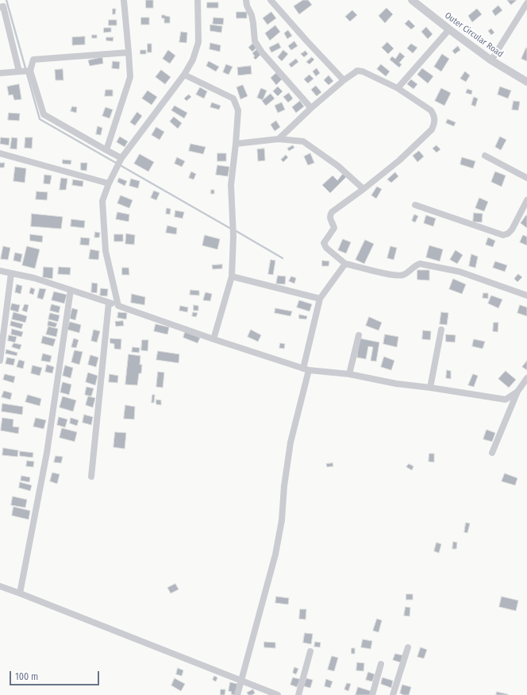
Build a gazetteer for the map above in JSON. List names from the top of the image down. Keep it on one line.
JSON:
{"streets":{"street":["Outer Circular Road"]},"scale_bar":"100 m"}
